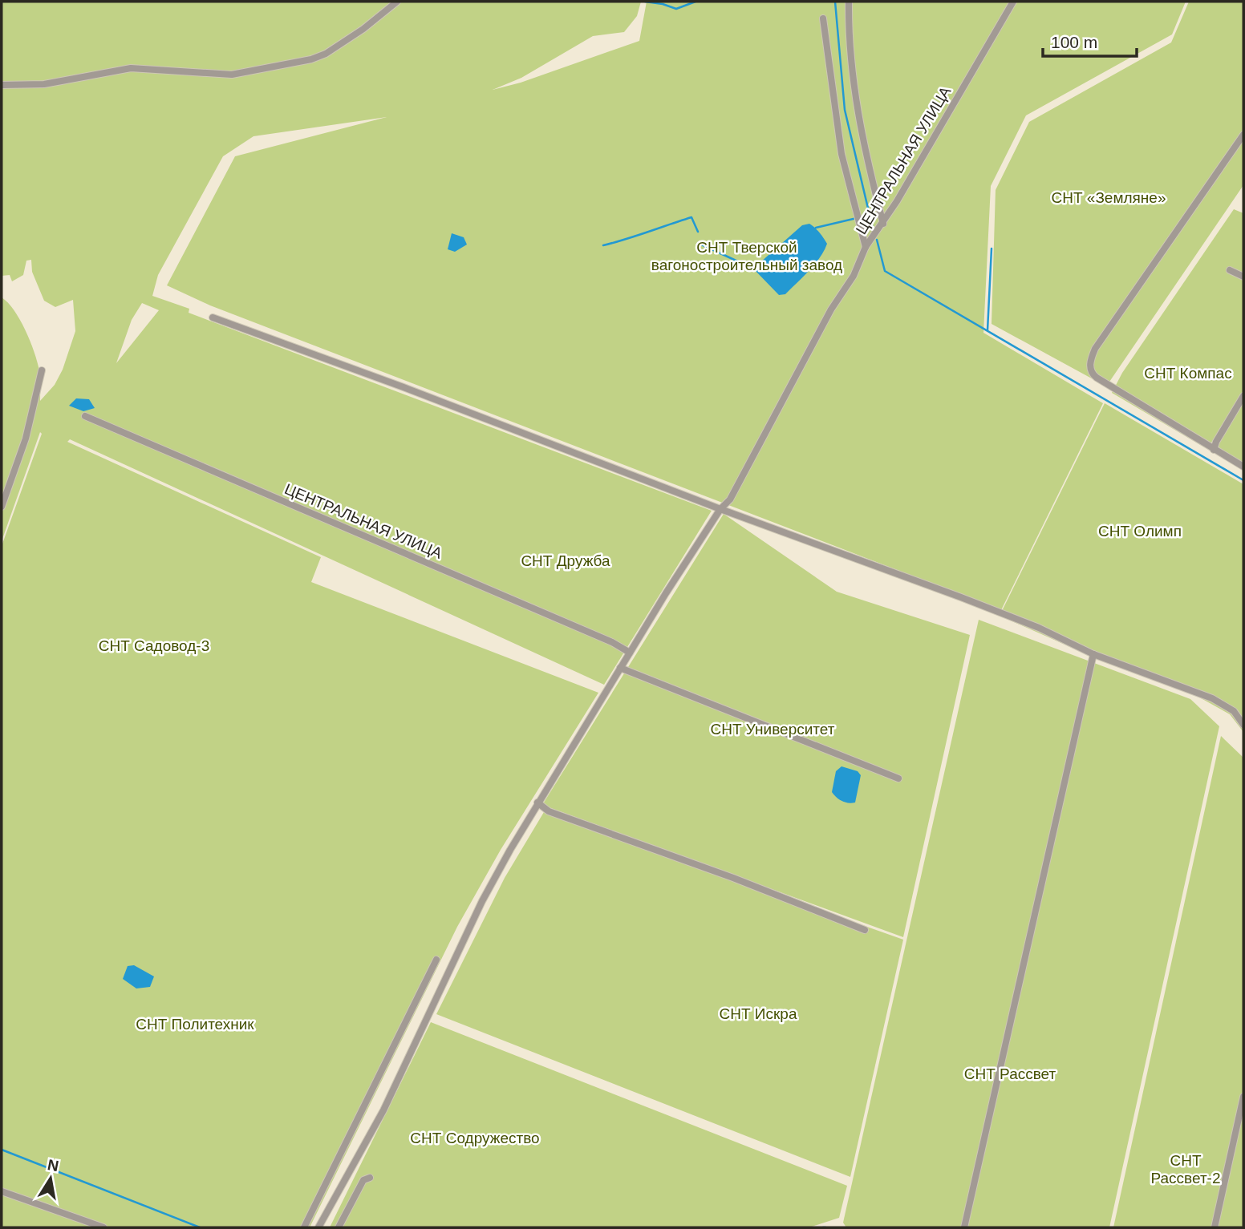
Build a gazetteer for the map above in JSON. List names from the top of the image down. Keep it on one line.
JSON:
{"streets":{"street":["ЦЕНТРАЛЬНАЯ УЛИЦА"]},"parks":["СНТ «Земляне»","СНТ Тверской вагоностроительный завод","СНТ Компас","СНТ Олимп","СНТ Дружба","СНТ Садовод-3","СНТ Университет","СНТ Искра","СНТ Политехник","СНТ Рассвет","СНТ Содружество","СНТ Рассвет-2"],"scale_bar":"100 m","north":"top"}
